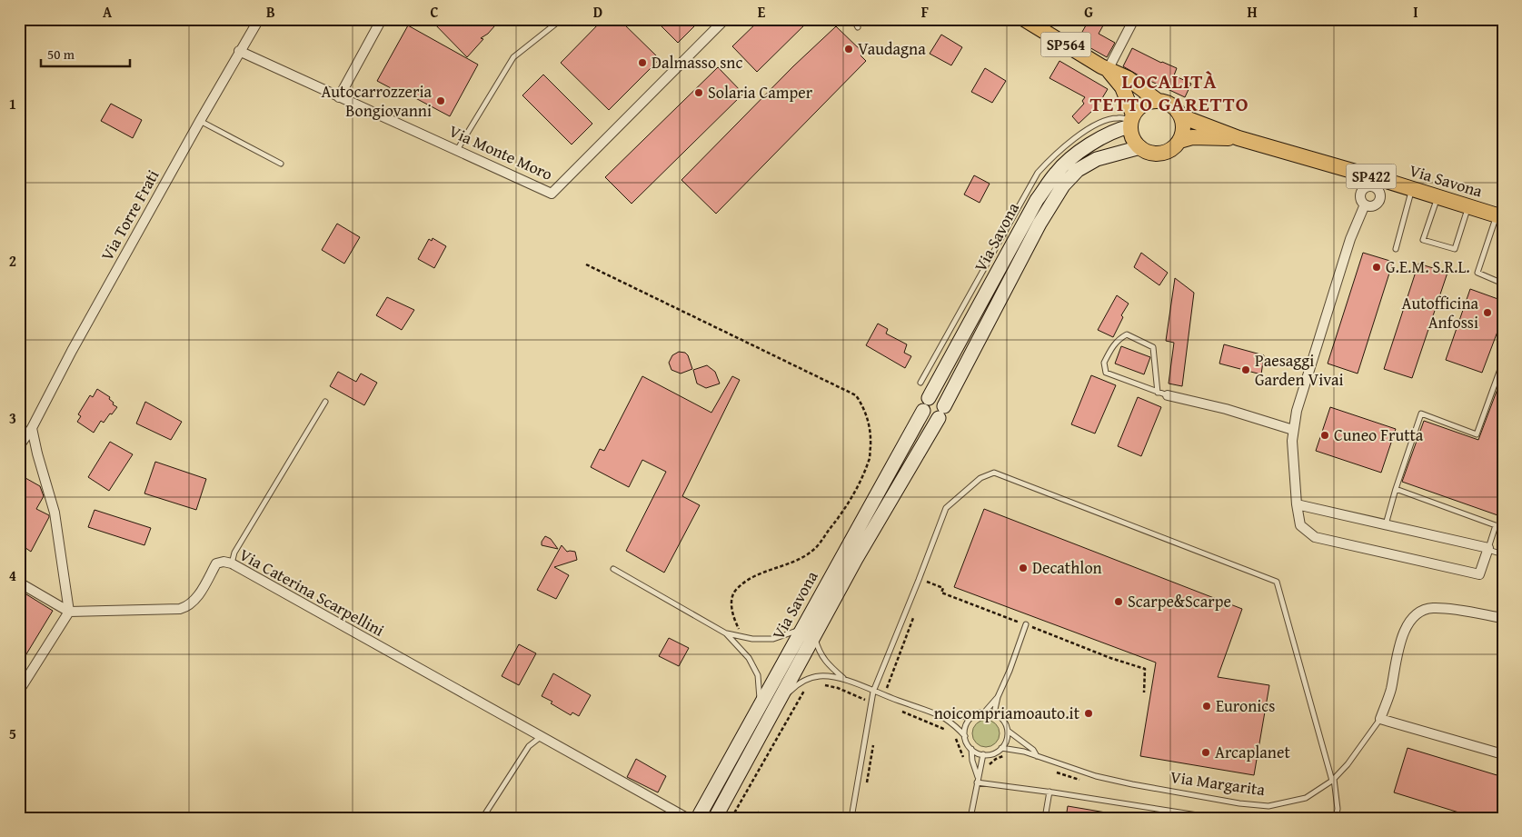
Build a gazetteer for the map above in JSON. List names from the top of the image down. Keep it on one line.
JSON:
{"streets":{"main road":["SP564","SP422","Via Savona"],"street":["Via Monte Moro","Via Torre Frati","Via Caterina Scarpellini"],"lane":["Via Margarita"]},"crossings":[["SP564","SP422"],["SP564","Via Savona"],["Via Monte Moro","Via Torre Frati"],["SP422","Via Savona"]],"districts":["LOCALITÀ TETTO GARETTO"],"places":["Vaudagna","Dalmasso snc","Solaria Camper","Autocarrozzeria Bongiovanni","G.E.M. S.R.L.","Autofficina Anfossi","Paesaggi Garden Vivai","Cuneo Frutta","Decathlon","Scarpe&Scarpe","Euronics","noicompriamoauto.it","Arcaplanet"],"scale_bar":"50 m","grid":{"columns":["A","B","C","D","E","F","G","H","I"],"rows":["1","2","3","4","5"]}}
